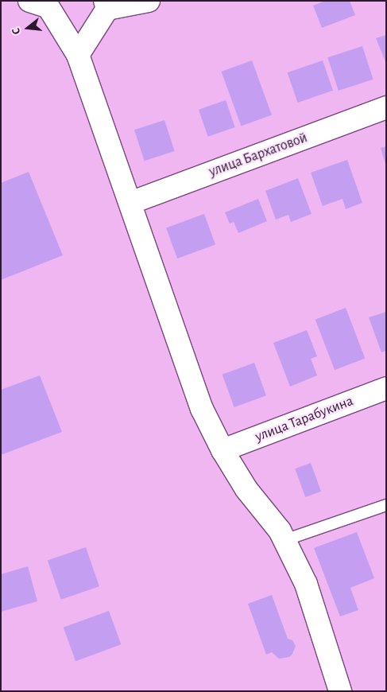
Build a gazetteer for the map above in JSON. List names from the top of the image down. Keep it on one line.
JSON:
{"streets":{"street":["улица Бархатовой","улица Тарабукина"]},"north":"left"}
